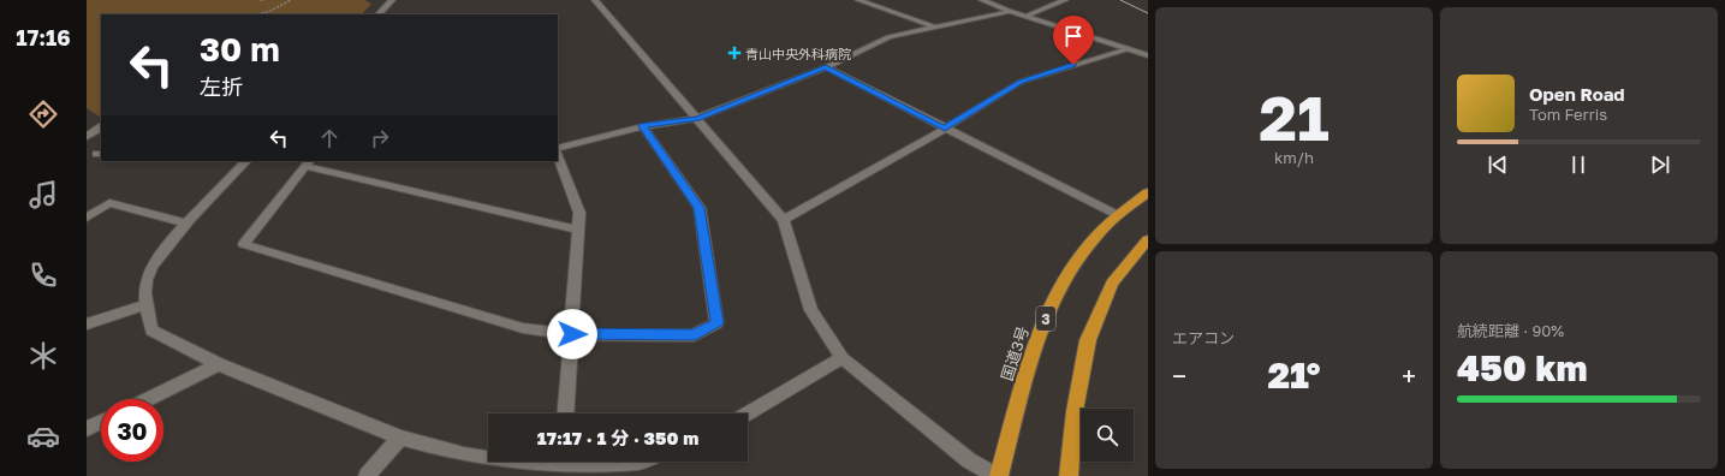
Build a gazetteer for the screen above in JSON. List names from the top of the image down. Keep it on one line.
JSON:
{"streets":{"highway":["3","国道3号"]},"places":{"health":["青山中央外科病院"]},"page":{"tabs":"17:16","tile":[["21","km/h"],"エアコン",["航続距離 · 90%","450 km"]],"turn":["30 m","左折"],"song":["Open Road","Tom Ferris"],"heat":["−","21°","+"],"limit":"30","trip":"17:17 · 1 分 · 350 m"}}
